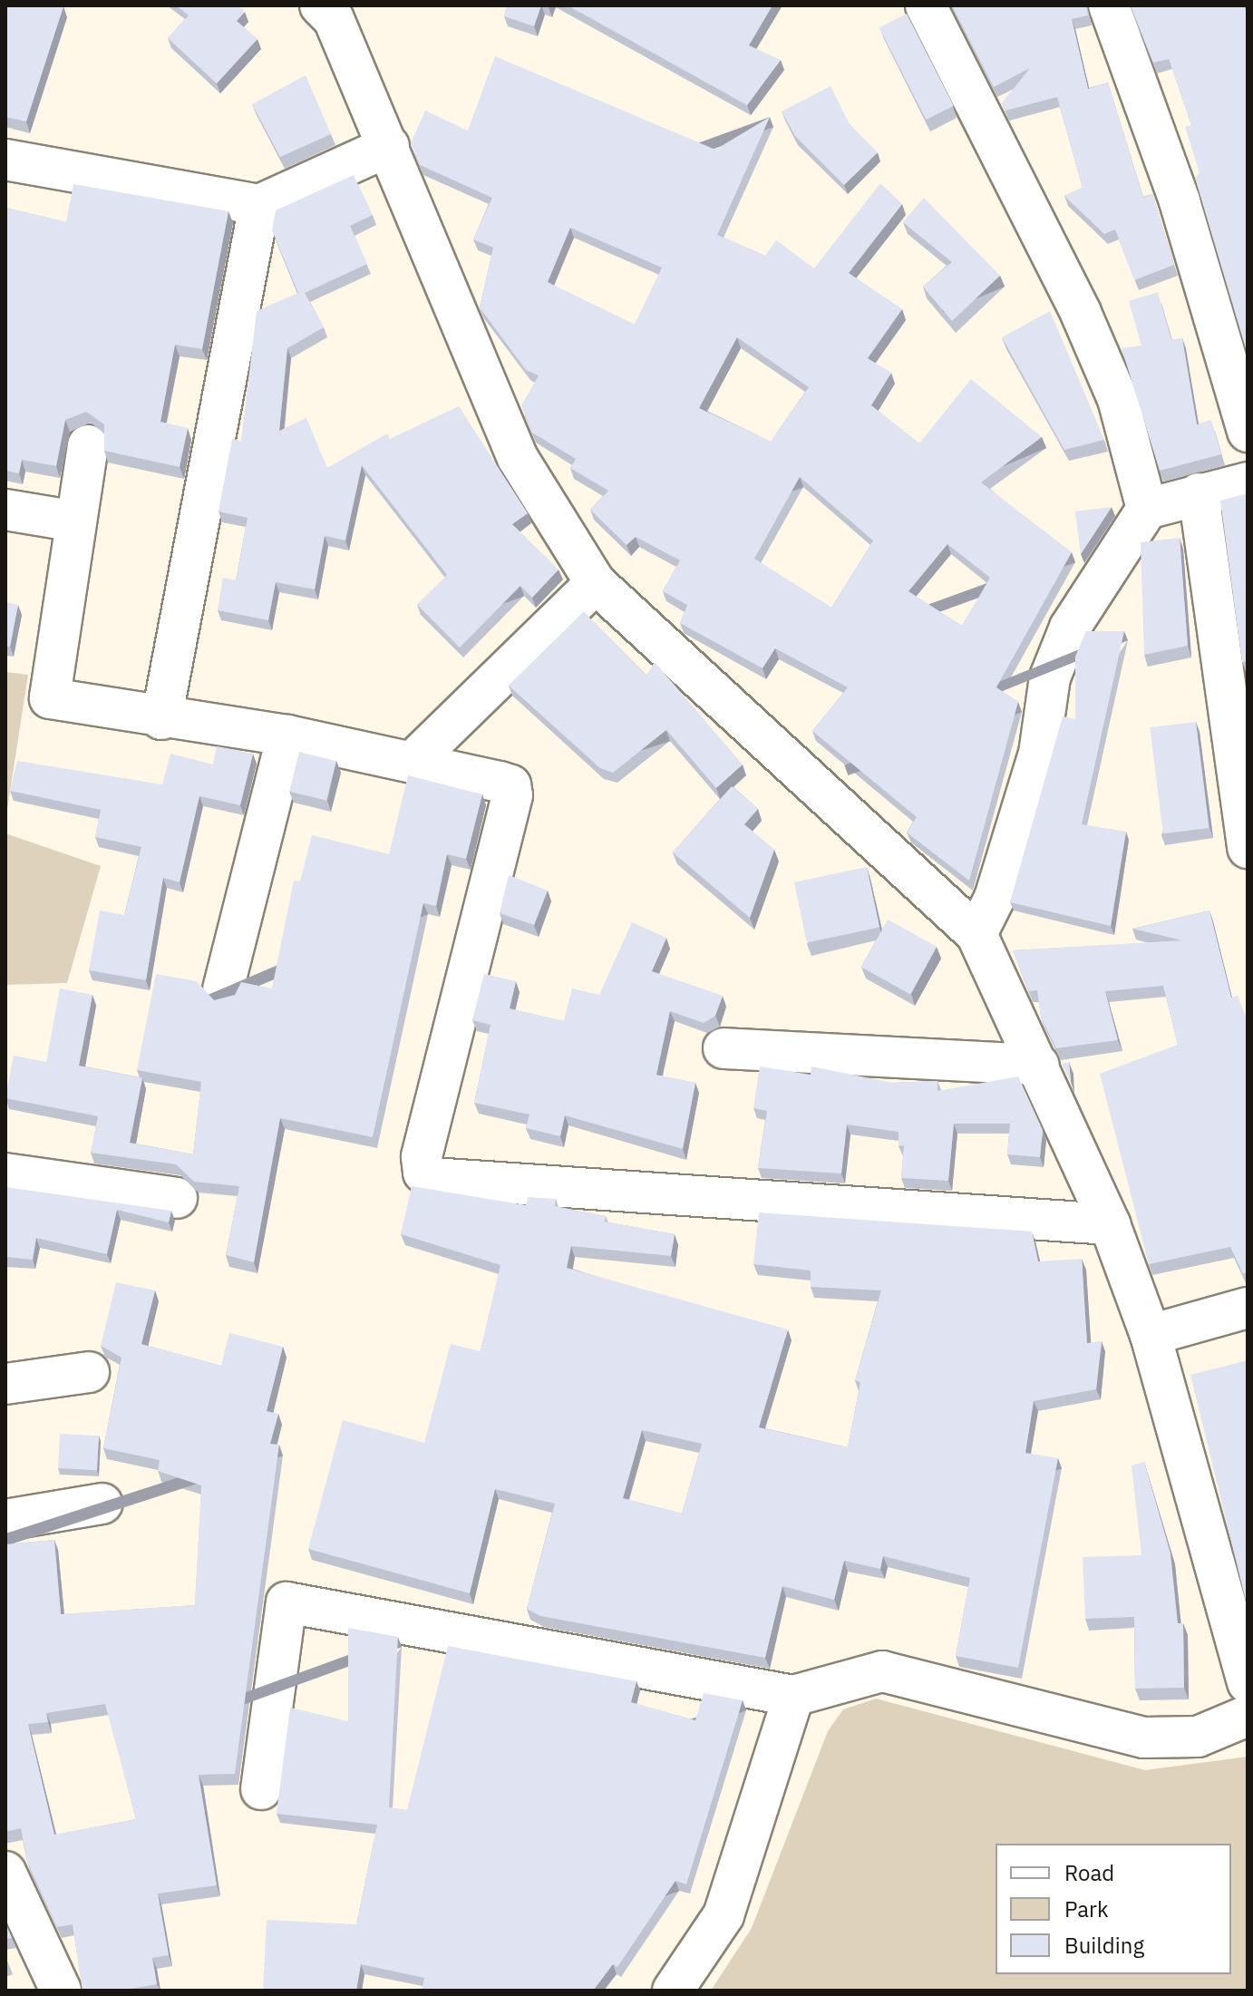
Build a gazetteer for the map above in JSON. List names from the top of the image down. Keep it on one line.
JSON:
{"legend":["Road","Park","Building"]}
